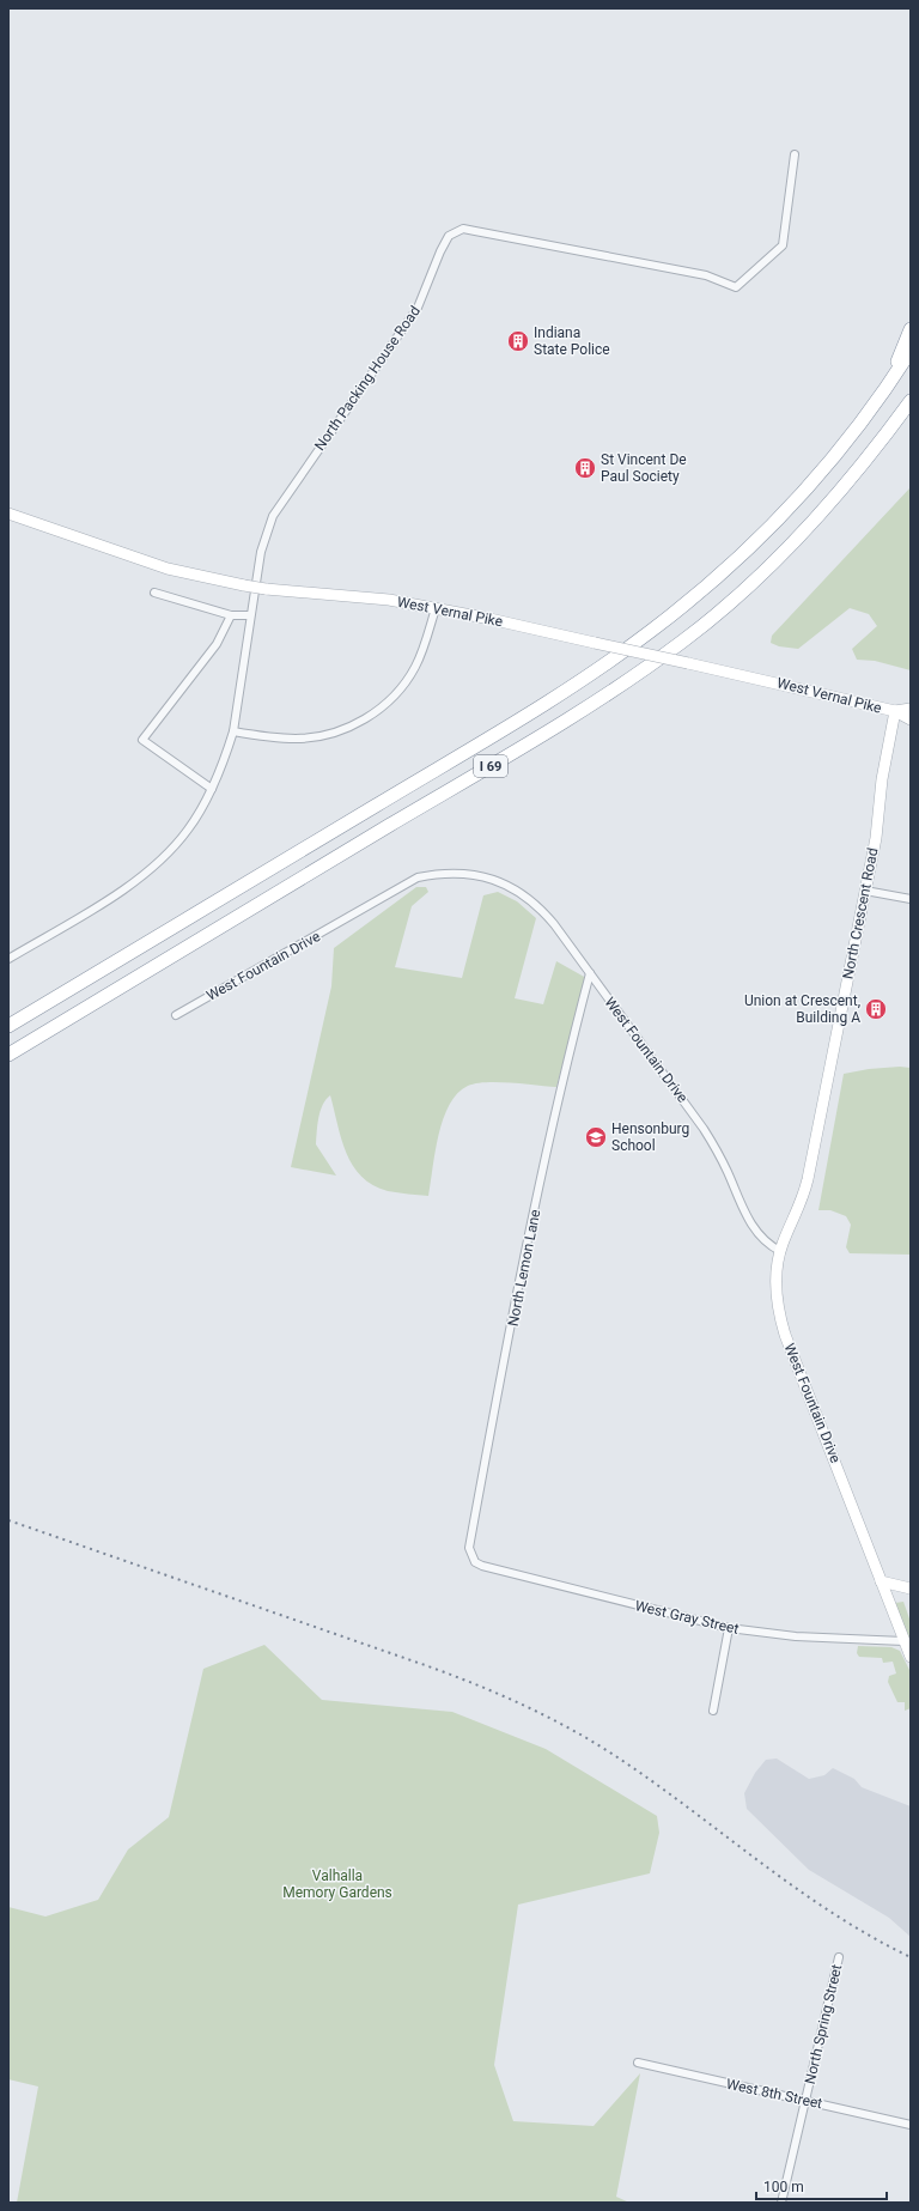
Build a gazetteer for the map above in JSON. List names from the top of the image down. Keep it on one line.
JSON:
{"streets":{"highway":["I 69"],"street":["North Packing House Road","West Vernal Pike","North Crescent Road","West Fountain Drive","North Lemon Lane","West Gray Street","North Spring Street","West 8th Street"]},"crossings":[["West Vernal Pike","North Crescent Road"],["North Crescent Road","West Fountain Drive"],["West Fountain Drive","North Lemon Lane"],["West Fountain Drive","West Gray Street"],["North Lemon Lane","West Gray Street"],["North Spring Street","West 8th Street"]],"parks":["Valhalla Memory Gardens"],"places":{"building":["Indiana State Police","St Vincent De Paul Society","Union at Crescent, Building A"],"school or university":["Hensonburg School"]},"scale_bar":"100 m"}
